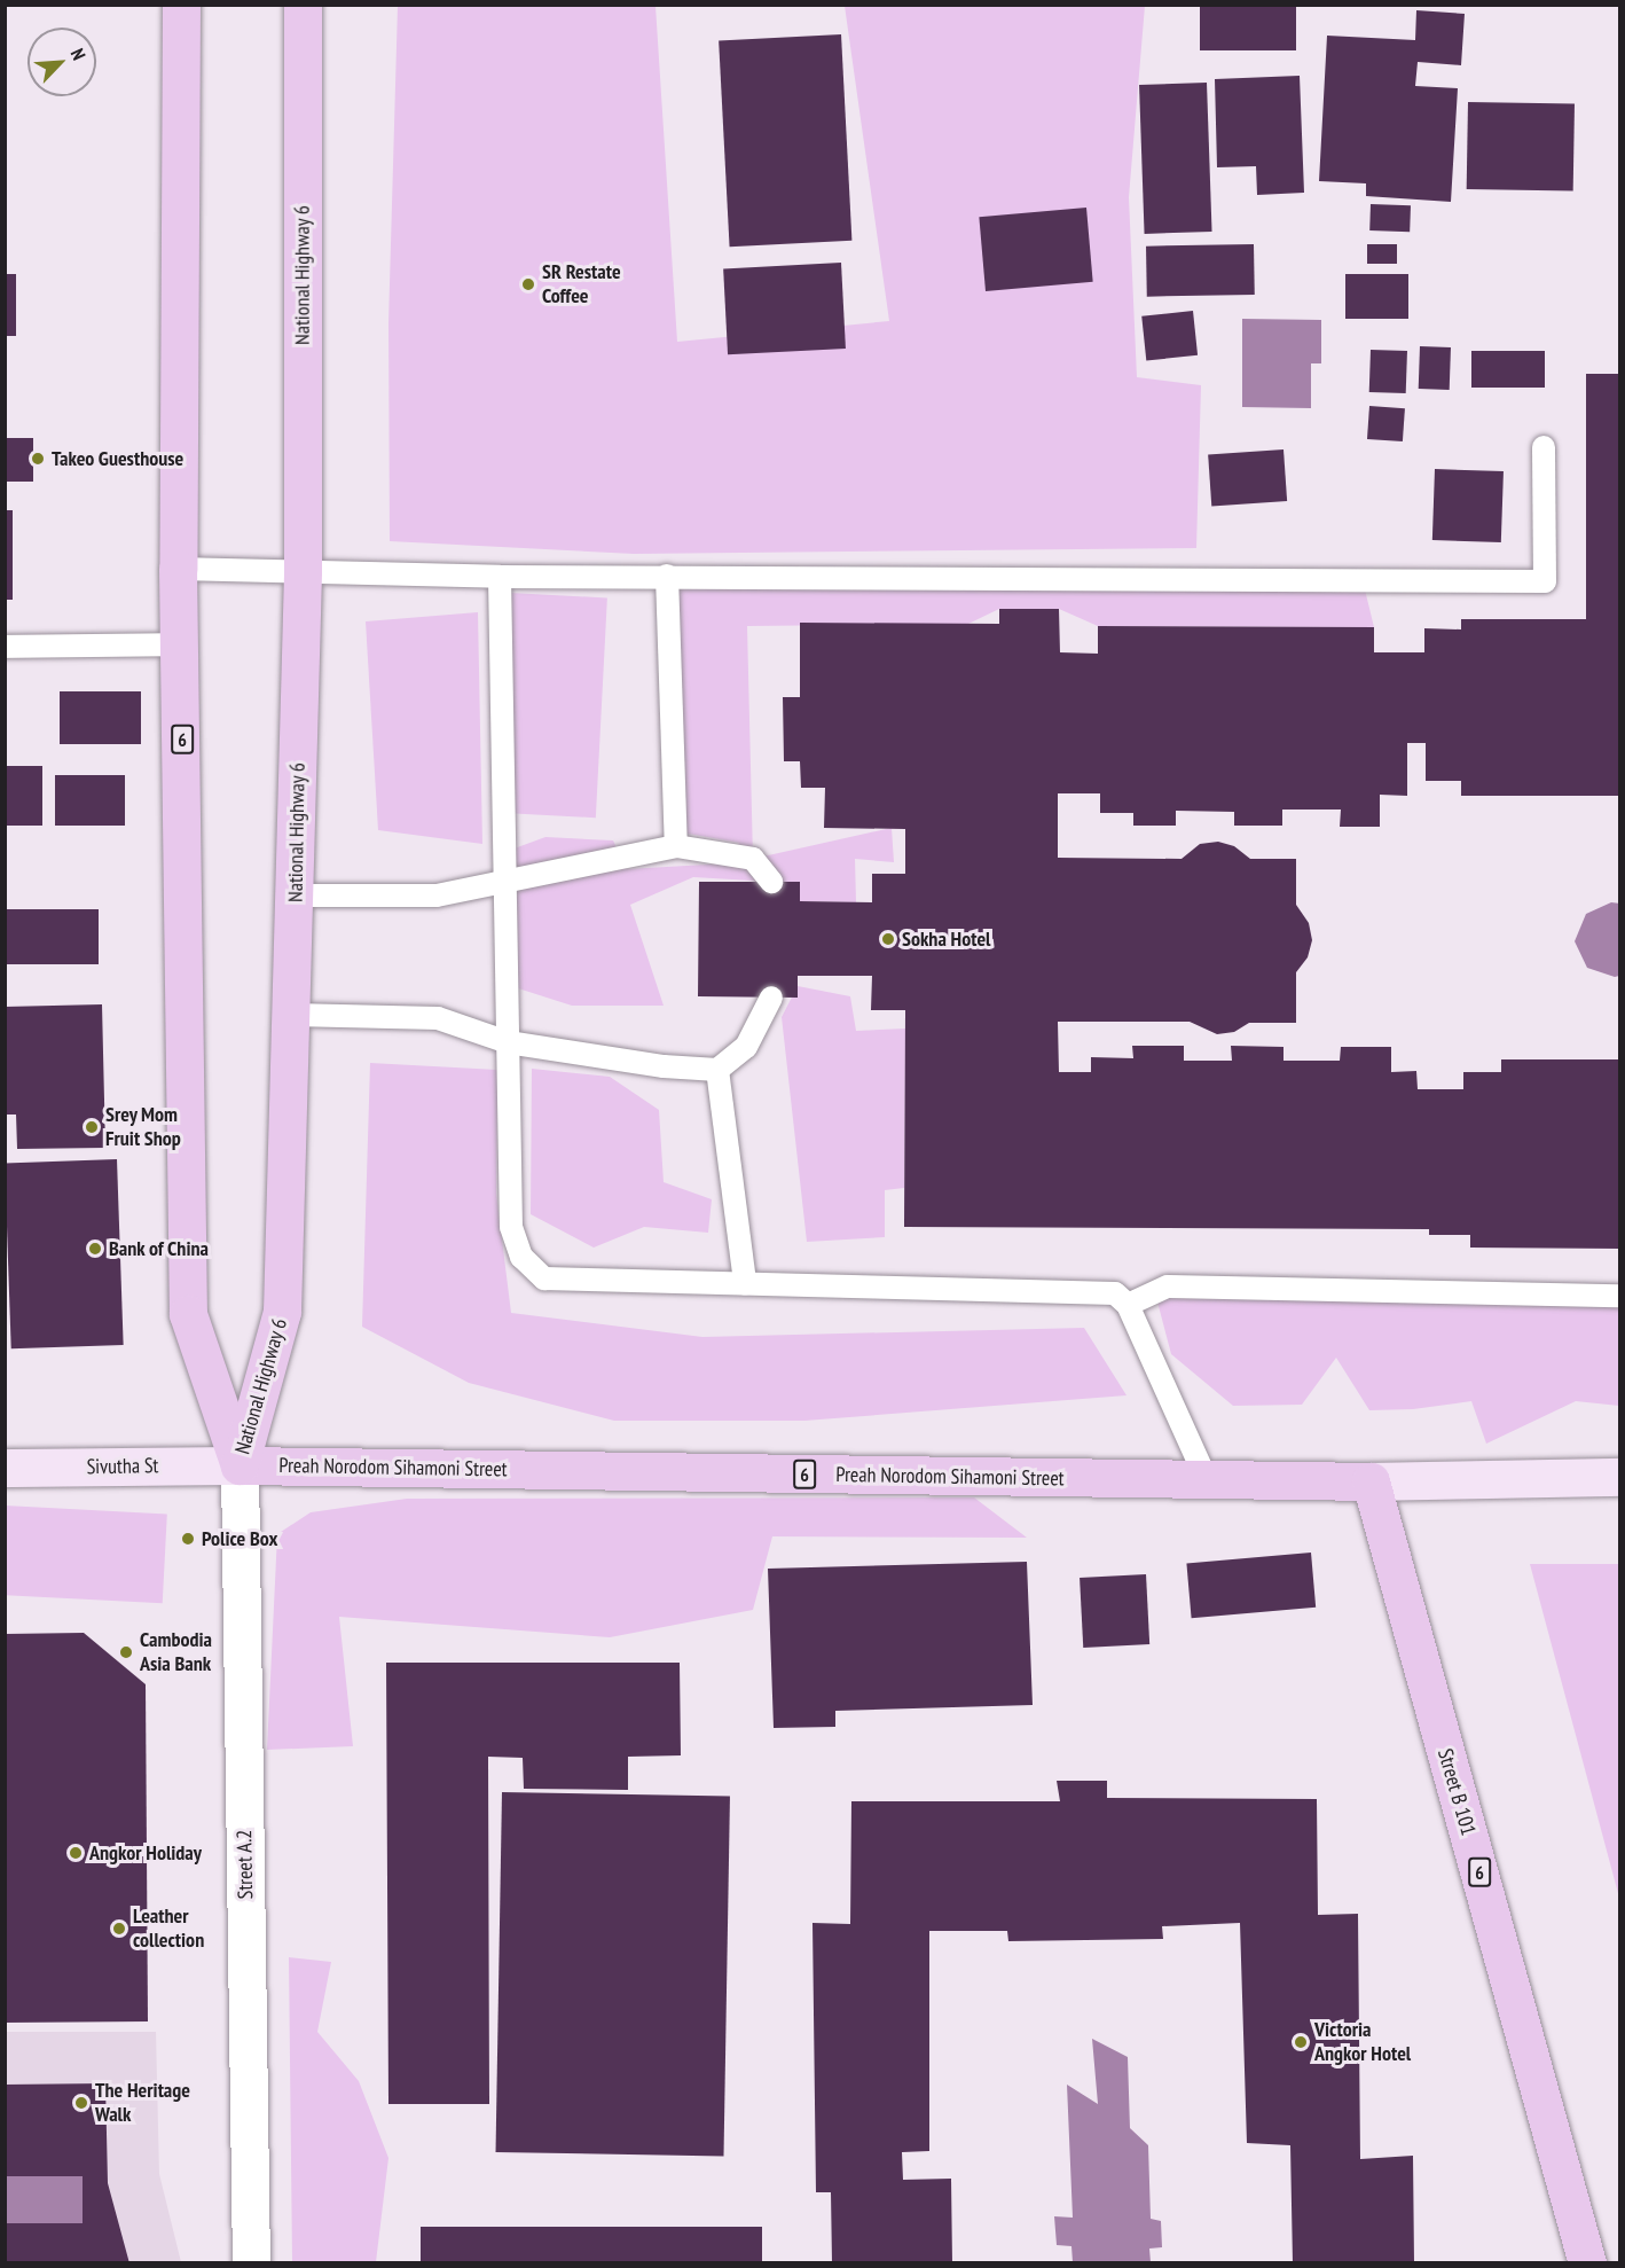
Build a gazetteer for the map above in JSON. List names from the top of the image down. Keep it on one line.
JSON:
{"streets":{"main road":["National Highway 6","6","Sivutha St","Preah Norodom Sihamoni Street","Street B 101"],"street":["Street A.2"]},"crossings":[["National Highway 6","Sivutha St"],["National Highway 6","Preah Norodom Sihamoni Street"],["National Highway 6","Street A.2"],["Sivutha St","Preah Norodom Sihamoni Street"],["Sivutha St","Street A.2"],["Preah Norodom Sihamoni Street","Street B 101"],["Preah Norodom Sihamoni Street","Street A.2"]],"places":["SR Restate Coffee","Takeo Guesthouse","Sokha Hotel","Srey Mom Fruit Shop","Bank of China","Police Box","Cambodia Asia Bank","Angkor Holiday","Leather collection","Victoria Angkor Hotel","The Heritage Walk"],"north":"top right"}
